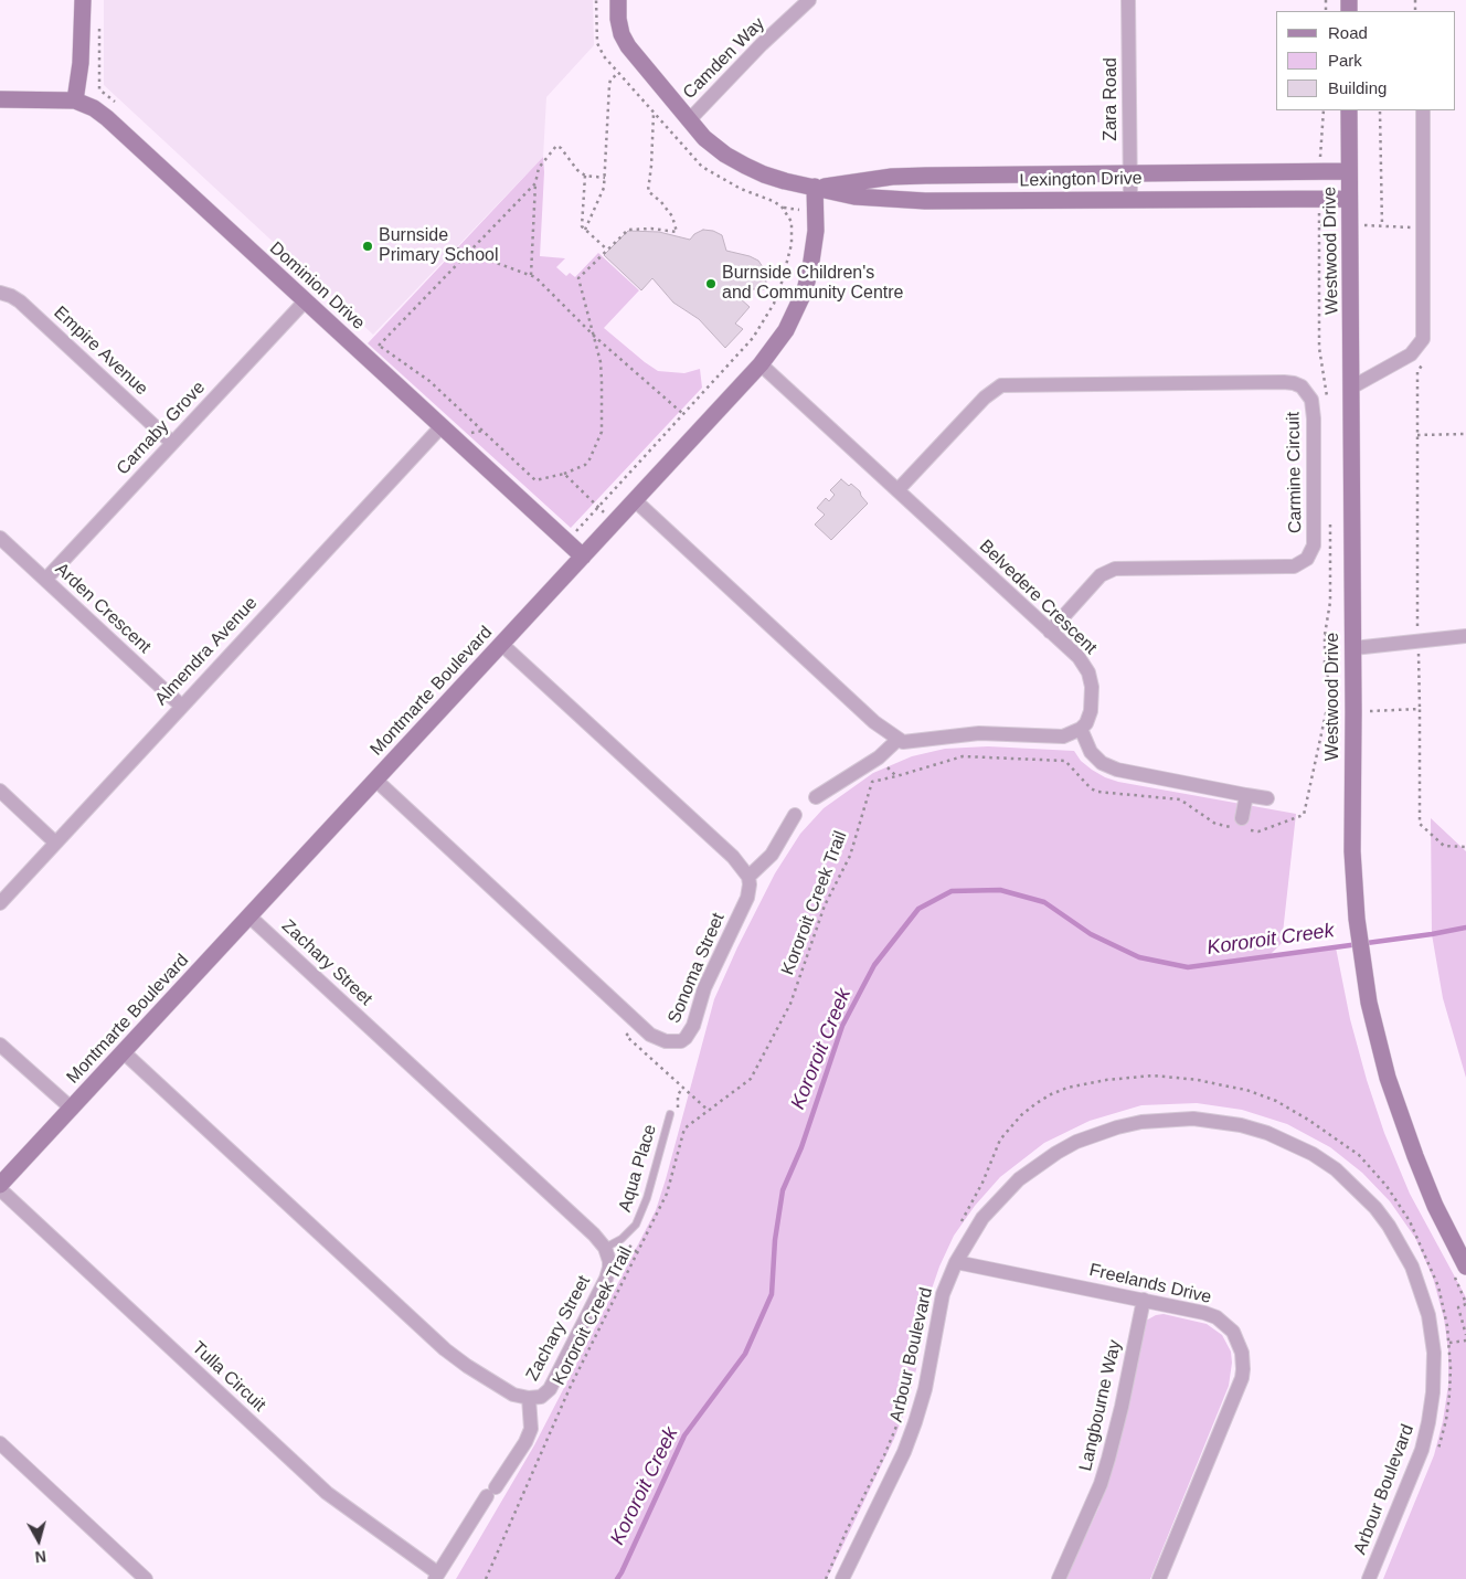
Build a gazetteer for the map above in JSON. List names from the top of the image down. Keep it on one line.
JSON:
{"streets":{"street":["Camden Way","Zara Road","Lexington Drive","Westwood Drive","Dominion Drive","Empire Avenue","Carnaby Grove","Carmine Circuit","Belvedere Crescent","Arden Crescent","Almendra Avenue","Montmarte Boulevard","Zachary Street","Sonoma Street","Freelands Drive","Arbour Boulevard","Tulla Circuit","Langbourne Way"],"lane":["Aqua Place"],"path":["Kororoit Creek Trail"]},"crossings":[["Camden Way","Lexington Drive"],["Zara Road","Lexington Drive"],["Lexington Drive","Westwood Drive"],["Lexington Drive","Montmarte Boulevard"],["Dominion Drive","Carnaby Grove"],["Dominion Drive","Almendra Avenue"],["Dominion Drive","Montmarte Boulevard"],["Empire Avenue","Carnaby Grove"],["Carnaby Grove","Arden Crescent"],["Carmine Circuit","Belvedere Crescent"],["Belvedere Crescent","Montmarte Boulevard"],["Arden Crescent","Almendra Avenue"],["Montmarte Boulevard","Zachary Street"],["Montmarte Boulevard","Sonoma Street"],["Zachary Street","Aqua Place"],["Freelands Drive","Arbour Boulevard"],["Freelands Drive","Langbourne Way"]],"water":["Kororoit Creek"],"places":["Burnside Primary School","Burnside Children's and Community Centre"],"legend":["Road","Park","Building"],"north":"bottom"}
